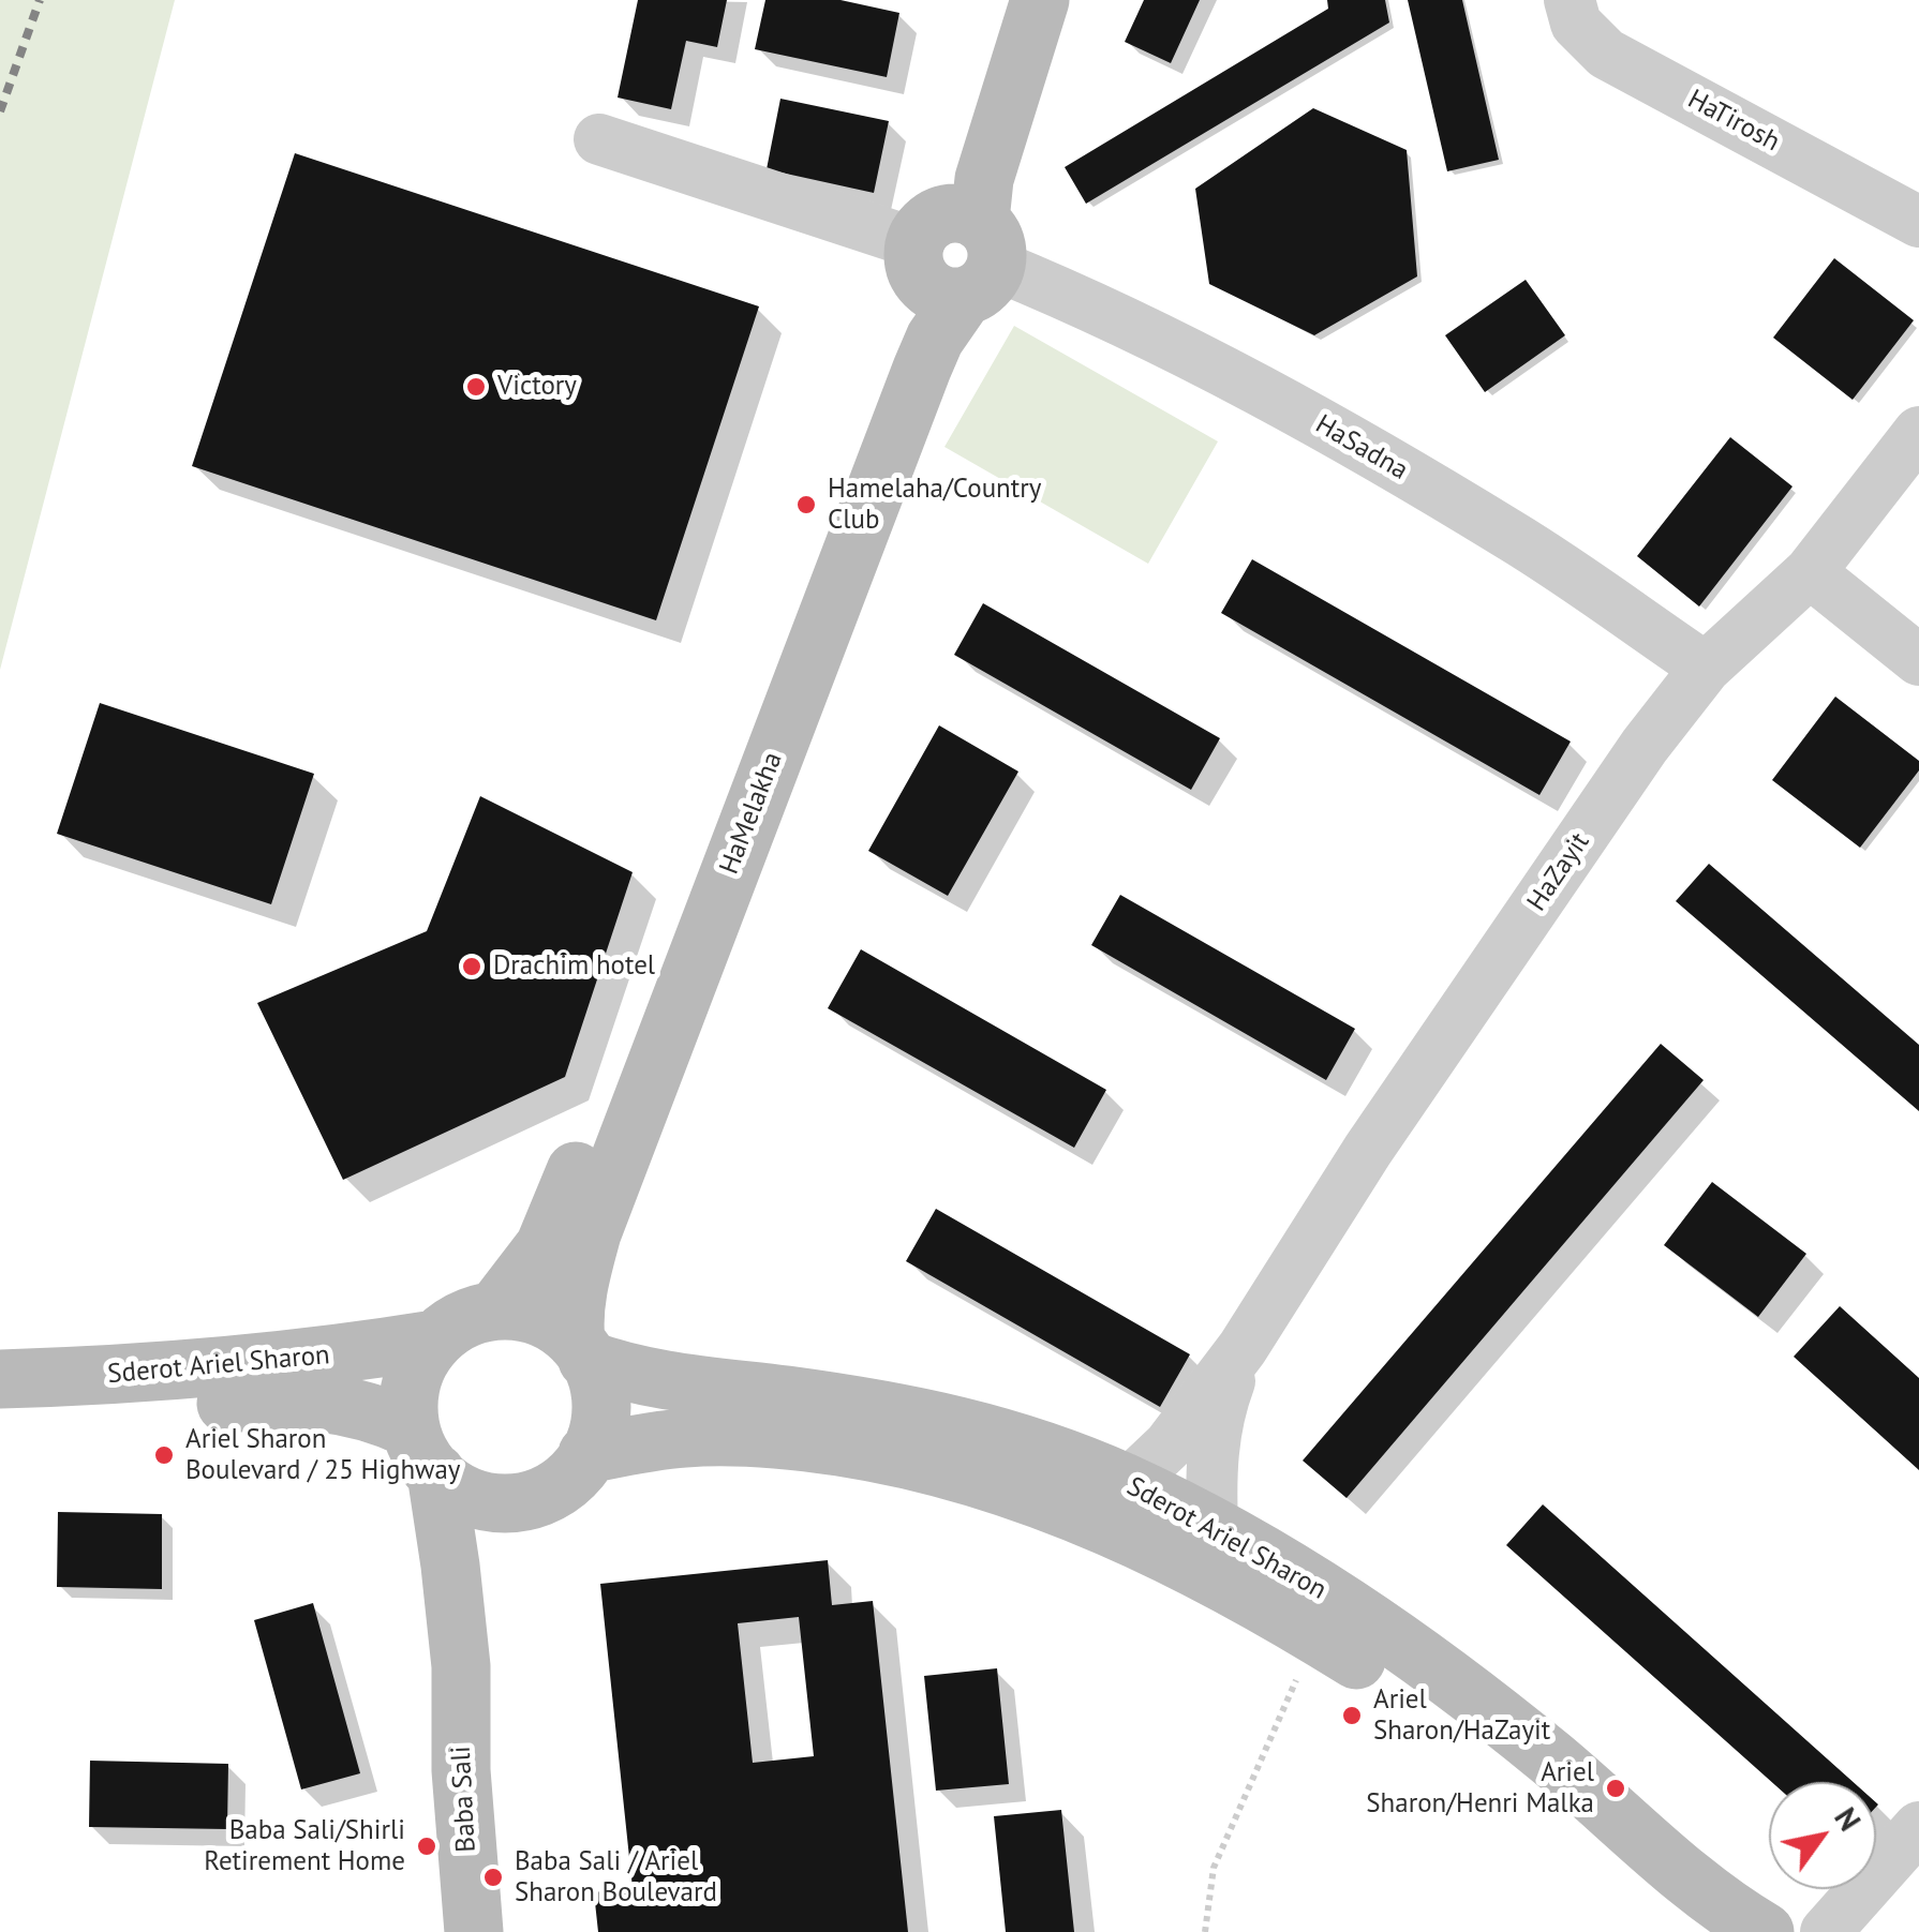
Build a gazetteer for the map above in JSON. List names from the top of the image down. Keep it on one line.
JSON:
{"streets":{"main road":["HaMelakha","Sderot Ariel Sharon","Baba Sali"],"street":["HaTirosh","HaSadna","HaZayit"]},"crossings":[["HaSadna","HaMelakha"],["HaSadna","HaZayit"],["HaMelakha","Sderot Ariel Sharon"],["HaMelakha","Baba Sali"],["HaZayit","Sderot Ariel Sharon"],["Sderot Ariel Sharon","Baba Sali"]],"places":["Victory","Hamelaha/Country Club","Drachim hotel","Ariel Sharon Boulevard / 25 Highway","Ariel Sharon/HaZayit","Ariel Sharon/Henri Malka","Baba Sali/Shirli Retirement Home","Baba Sali / Ariel Sharon Boulevard"],"north":"top right"}
